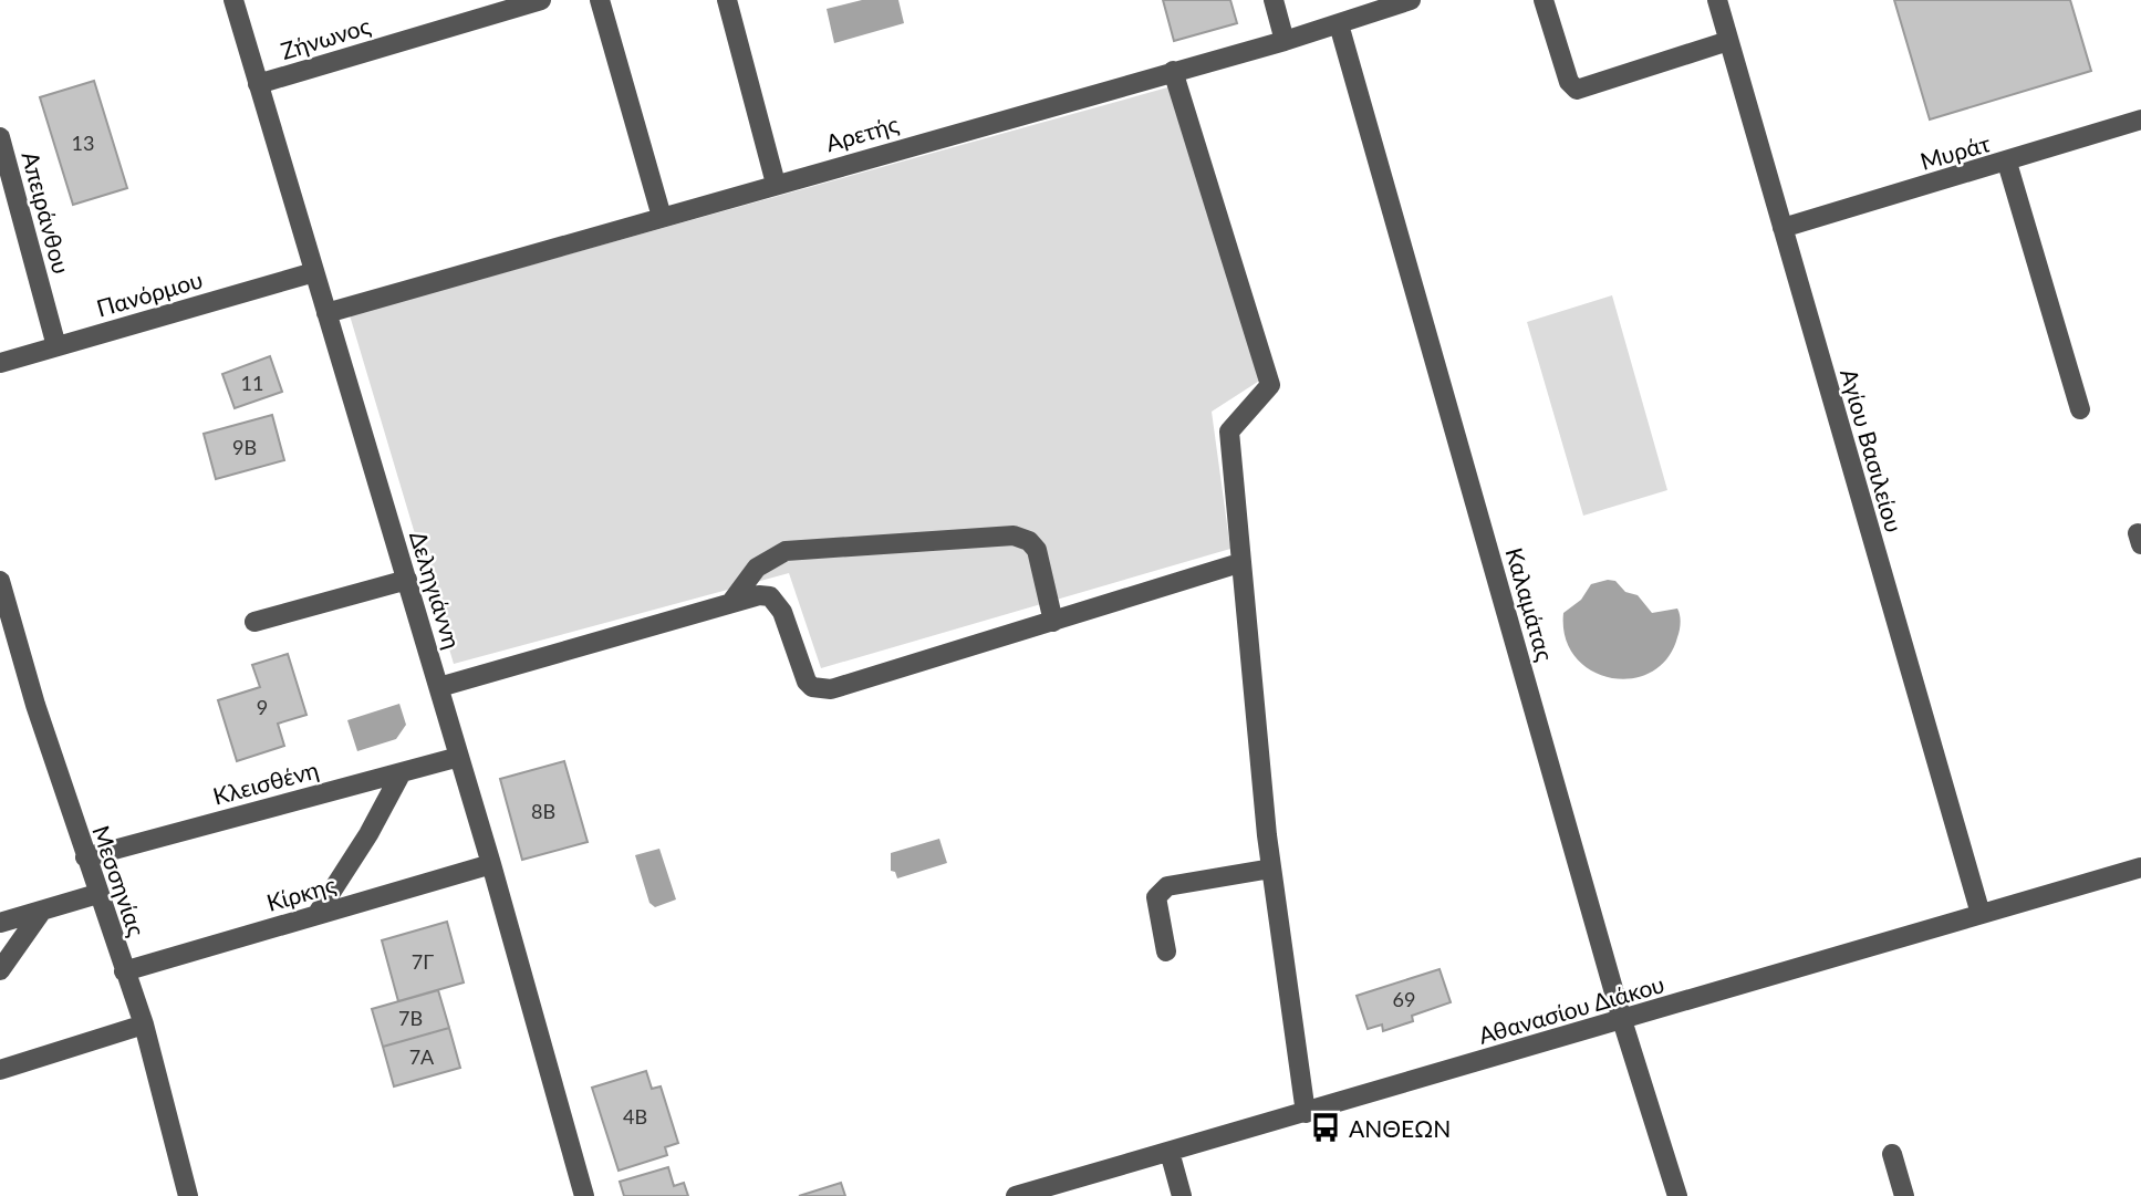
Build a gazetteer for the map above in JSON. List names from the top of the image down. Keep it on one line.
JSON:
{"streets":{"street":["Ζήνωνος","Αρετής","Μυράτ","Απειράνθου","Πανόρμου","Αγίου Βασιλείου","Δεληγιάννη","Καλαμάτας","Κλεισθένη","Μεσσηνίας","Κίρκης","Αθανασίου Διάκου"]},"crossings":[["Ζήνωνος","Δεληγιάννη"],["Αρετής","Δεληγιάννη"],["Αρετής","Καλαμάτας"],["Μυράτ","Αγίου Βασιλείου"],["Απειράνθου","Πανόρμου"],["Πανόρμου","Δεληγιάννη"],["Αγίου Βασιλείου","Αθανασίου Διάκου"],["Δεληγιάννη","Κλεισθένη"],["Δεληγιάννη","Κίρκης"],["Καλαμάτας","Αθανασίου Διάκου"],["Κλεισθένη","Μεσσηνίας"],["Μεσσηνίας","Κίρκης"]],"places":{"bus stop":["ΑΝΘΕΩΝ"]},"house_numbers":["13","11","9Β","9","8Β","7Γ","69","7Β","7A","4Β"]}
